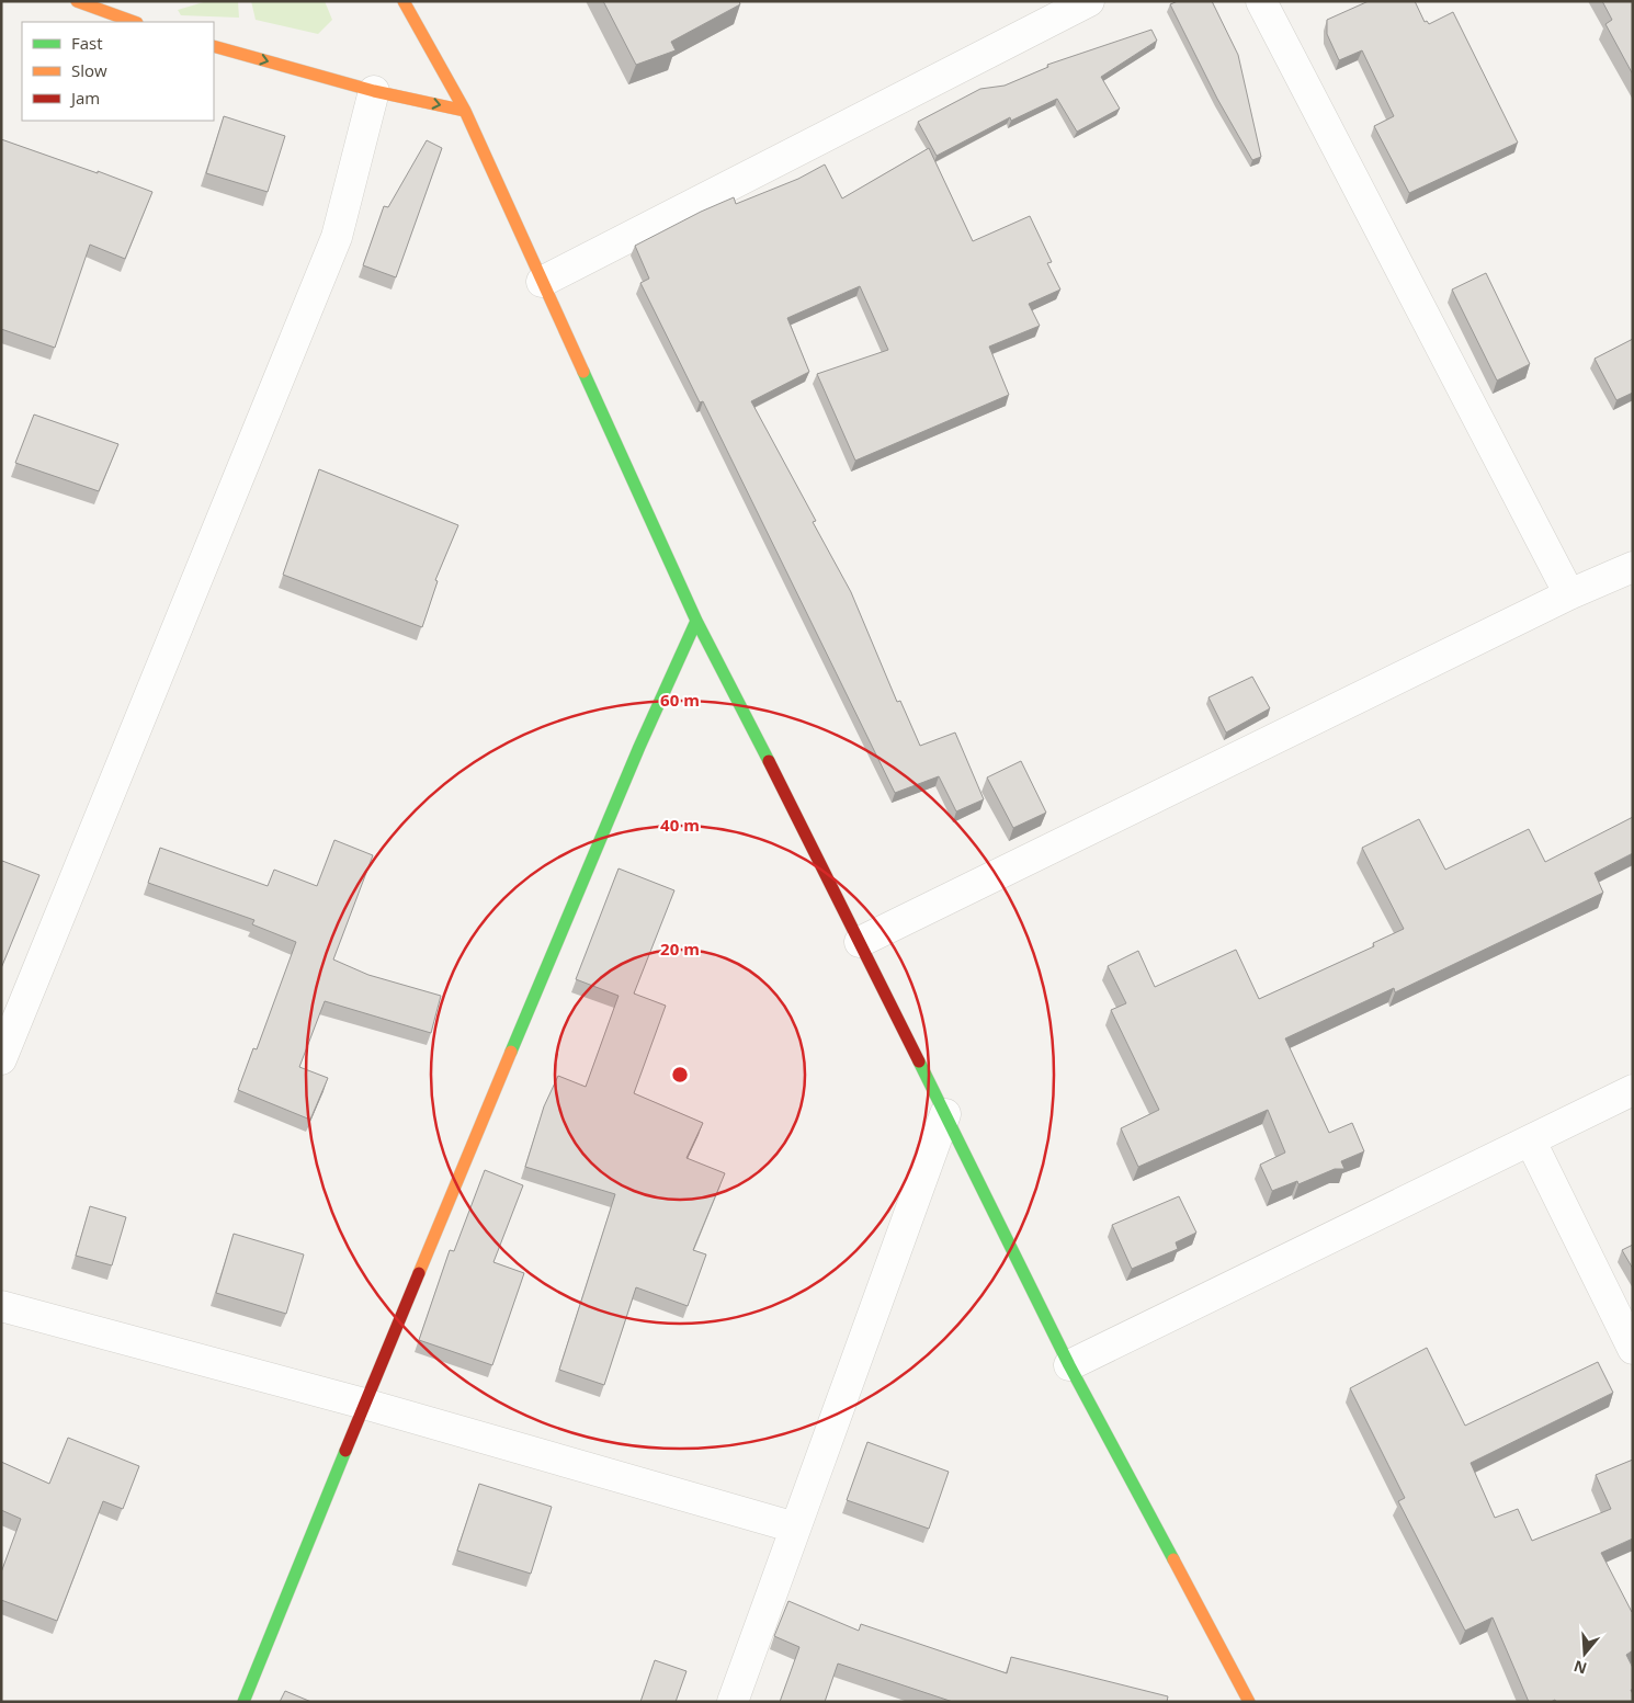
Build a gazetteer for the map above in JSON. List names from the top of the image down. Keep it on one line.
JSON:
{"legend":["Fast","Slow","Jam"],"north":"bottom","rings":["60 m","40 m","20 m"]}
